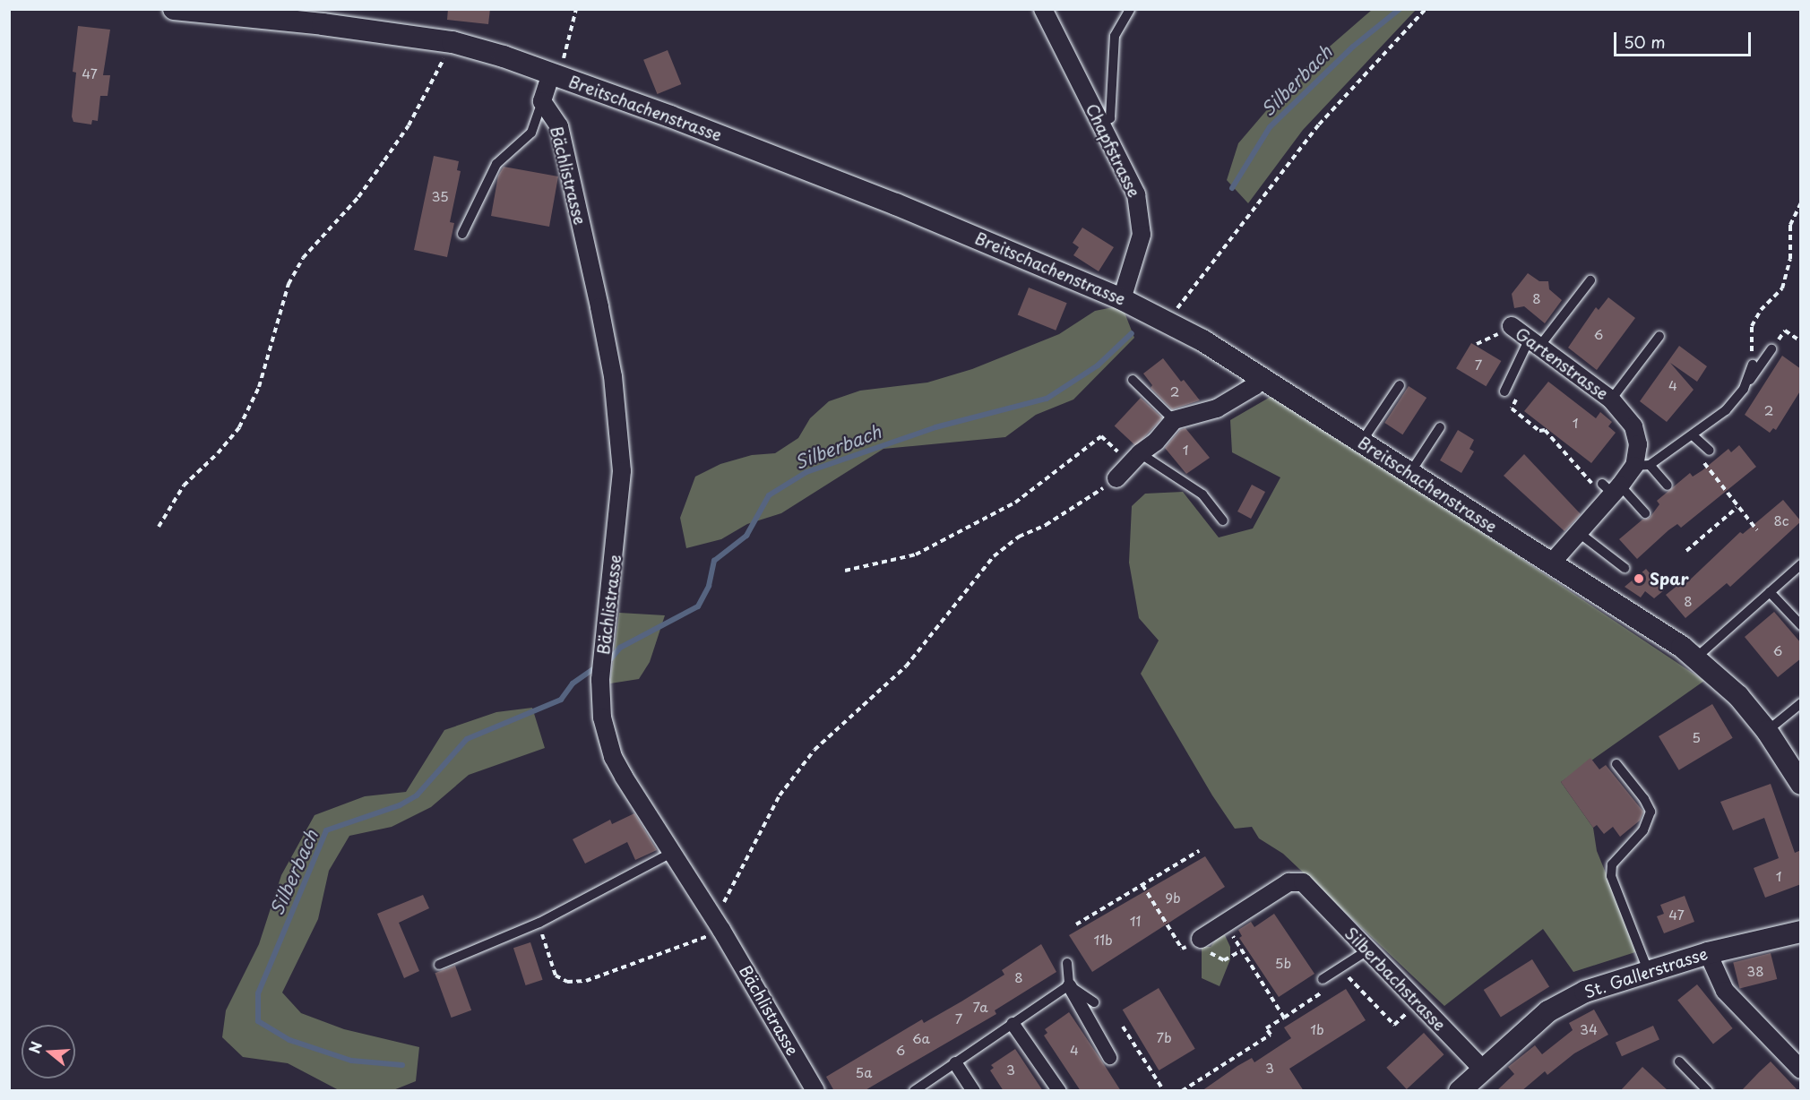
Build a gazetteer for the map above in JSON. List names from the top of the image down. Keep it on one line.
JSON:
{"streets":{"street":["Breitschachenstrasse","Chapfstrasse","Bächlistrasse","Gartenstrasse","St. Gallerstrasse","Silberbachstrasse"]},"crossings":[["Breitschachenstrasse","Chapfstrasse"],["St. Gallerstrasse","Silberbachstrasse"]],"water":["Silberbach"],"places":["Spar"],"house_numbers":["47","35","8","6","7","4","2","2","1","1","8c","8","6","5","1","9b","47","11","11b","5b","38","8","7a","7","1b","34","7b","6a","6","4","3","3","5a"],"scale_bar":"50 m","north":"left"}
